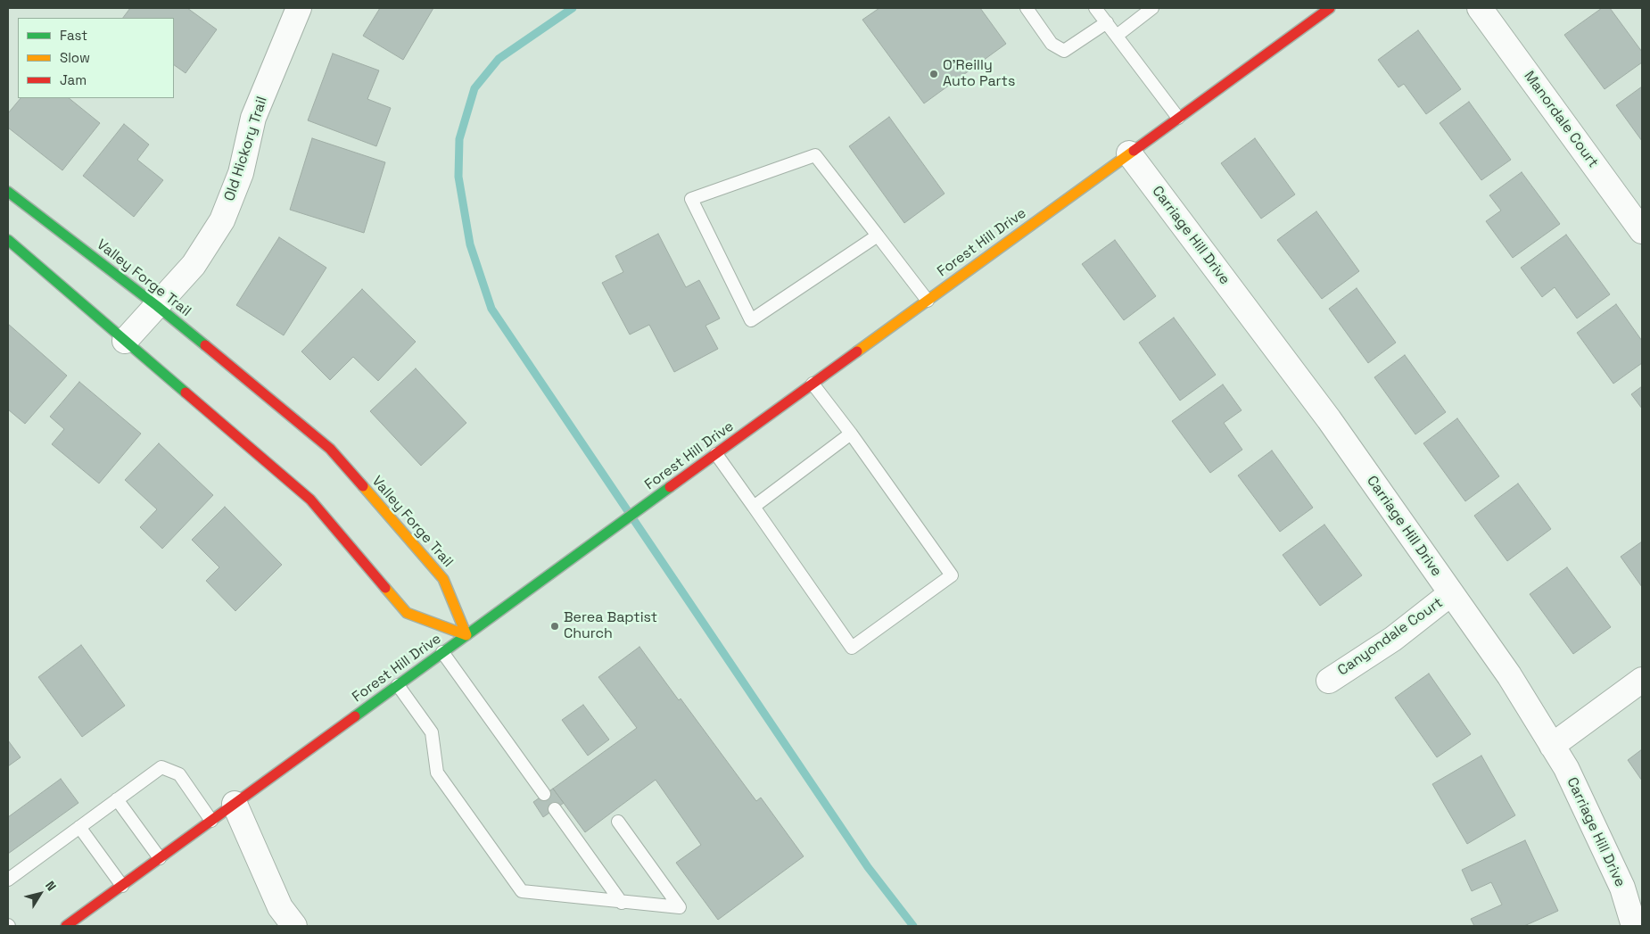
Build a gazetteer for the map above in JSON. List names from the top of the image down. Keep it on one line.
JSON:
{"streets":{"main road":["Forest Hill Drive","Valley Forge Trail"],"street":["Manordale Court","Old Hickory Trail","Carriage Hill Drive","Canyondale Court"]},"crossings":[["Old Hickory Trail","Valley Forge Trail"],["Carriage Hill Drive","Forest Hill Drive"],["Carriage Hill Drive","Canyondale Court"],["Forest Hill Drive","Valley Forge Trail"]],"places":["O'Reilly Auto Parts","Berea Baptist Church"],"legend":["Fast","Slow","Jam"],"north":"top right"}
